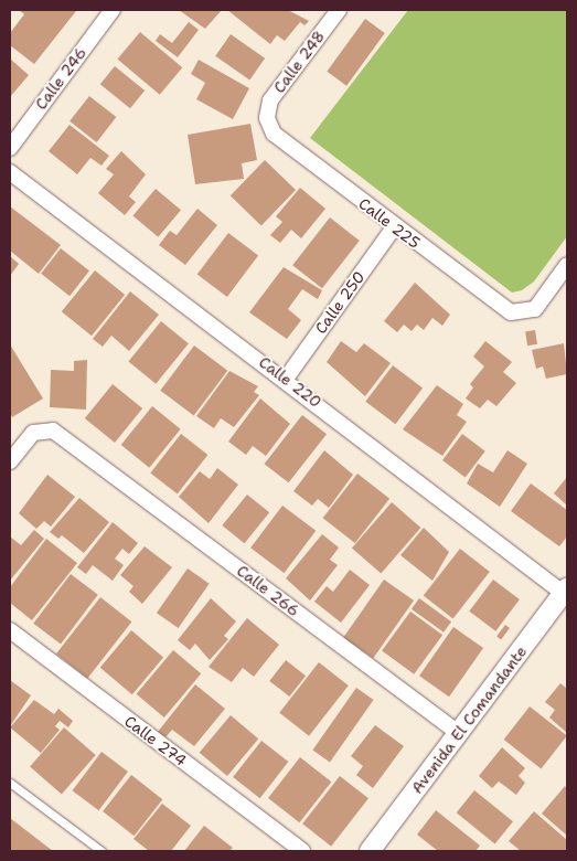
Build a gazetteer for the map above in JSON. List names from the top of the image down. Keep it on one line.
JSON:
{"streets":{"street":["Calle 248","Calle 246","Calle 225","Calle 250","Calle 220","Calle 266","Avenida El Comandante","Calle 274"]},"crossings":[["Calle 248","Calle 225"],["Calle 225","Calle 250"],["Calle 250","Calle 220"],["Calle 220","Avenida El Comandante"],["Calle 266","Avenida El Comandante"]]}
